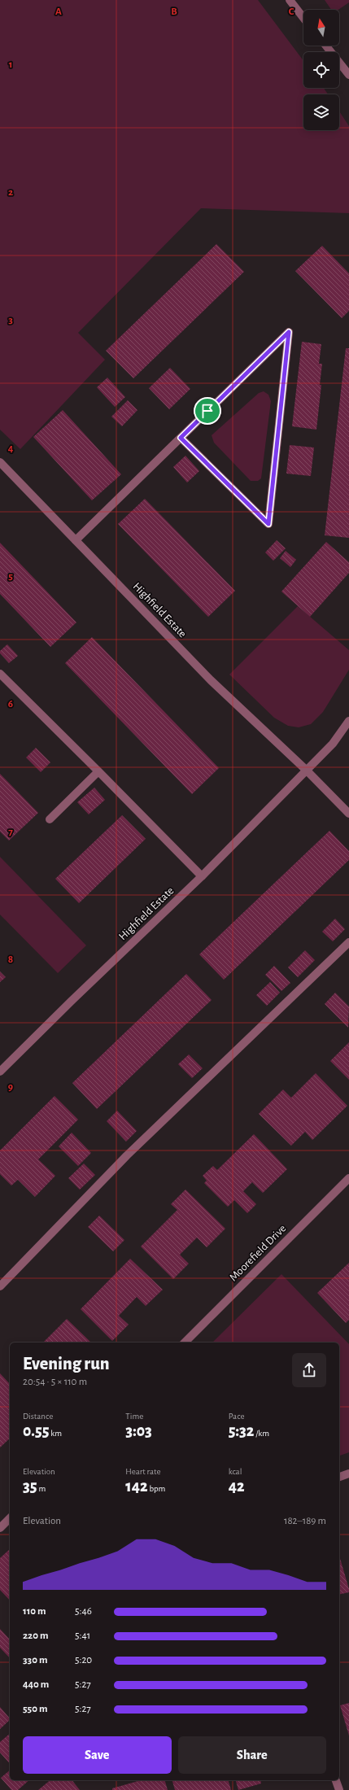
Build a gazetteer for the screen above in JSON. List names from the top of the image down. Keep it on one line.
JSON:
{"streets":{"street":["Highfield Estate","Moorefield Drive"]},"north":"top","page":{"heading":["Evening run","20:54 · 5 × 110 m"],"stats":[["Distance","0.55 km"],["Time","3:03"],["Pace","5:32 /km"],["Elevation","35 m"],["Heart rate","142 bpm"],["kcal","42"]],"chart":["Elevation","182–189 m"],"list":[{"name":"110 m","note":"5:46"},{"name":"220 m","note":"5:41"},{"name":"330 m","note":"5:20"},{"name":"440 m","note":"5:27"},{"name":"550 m","note":"5:27"}],"buttons":["Save","Share"]},"grid":{"columns":["A","B","C"],"rows":["1","2","3","4","5","6","7","8","9"]}}
